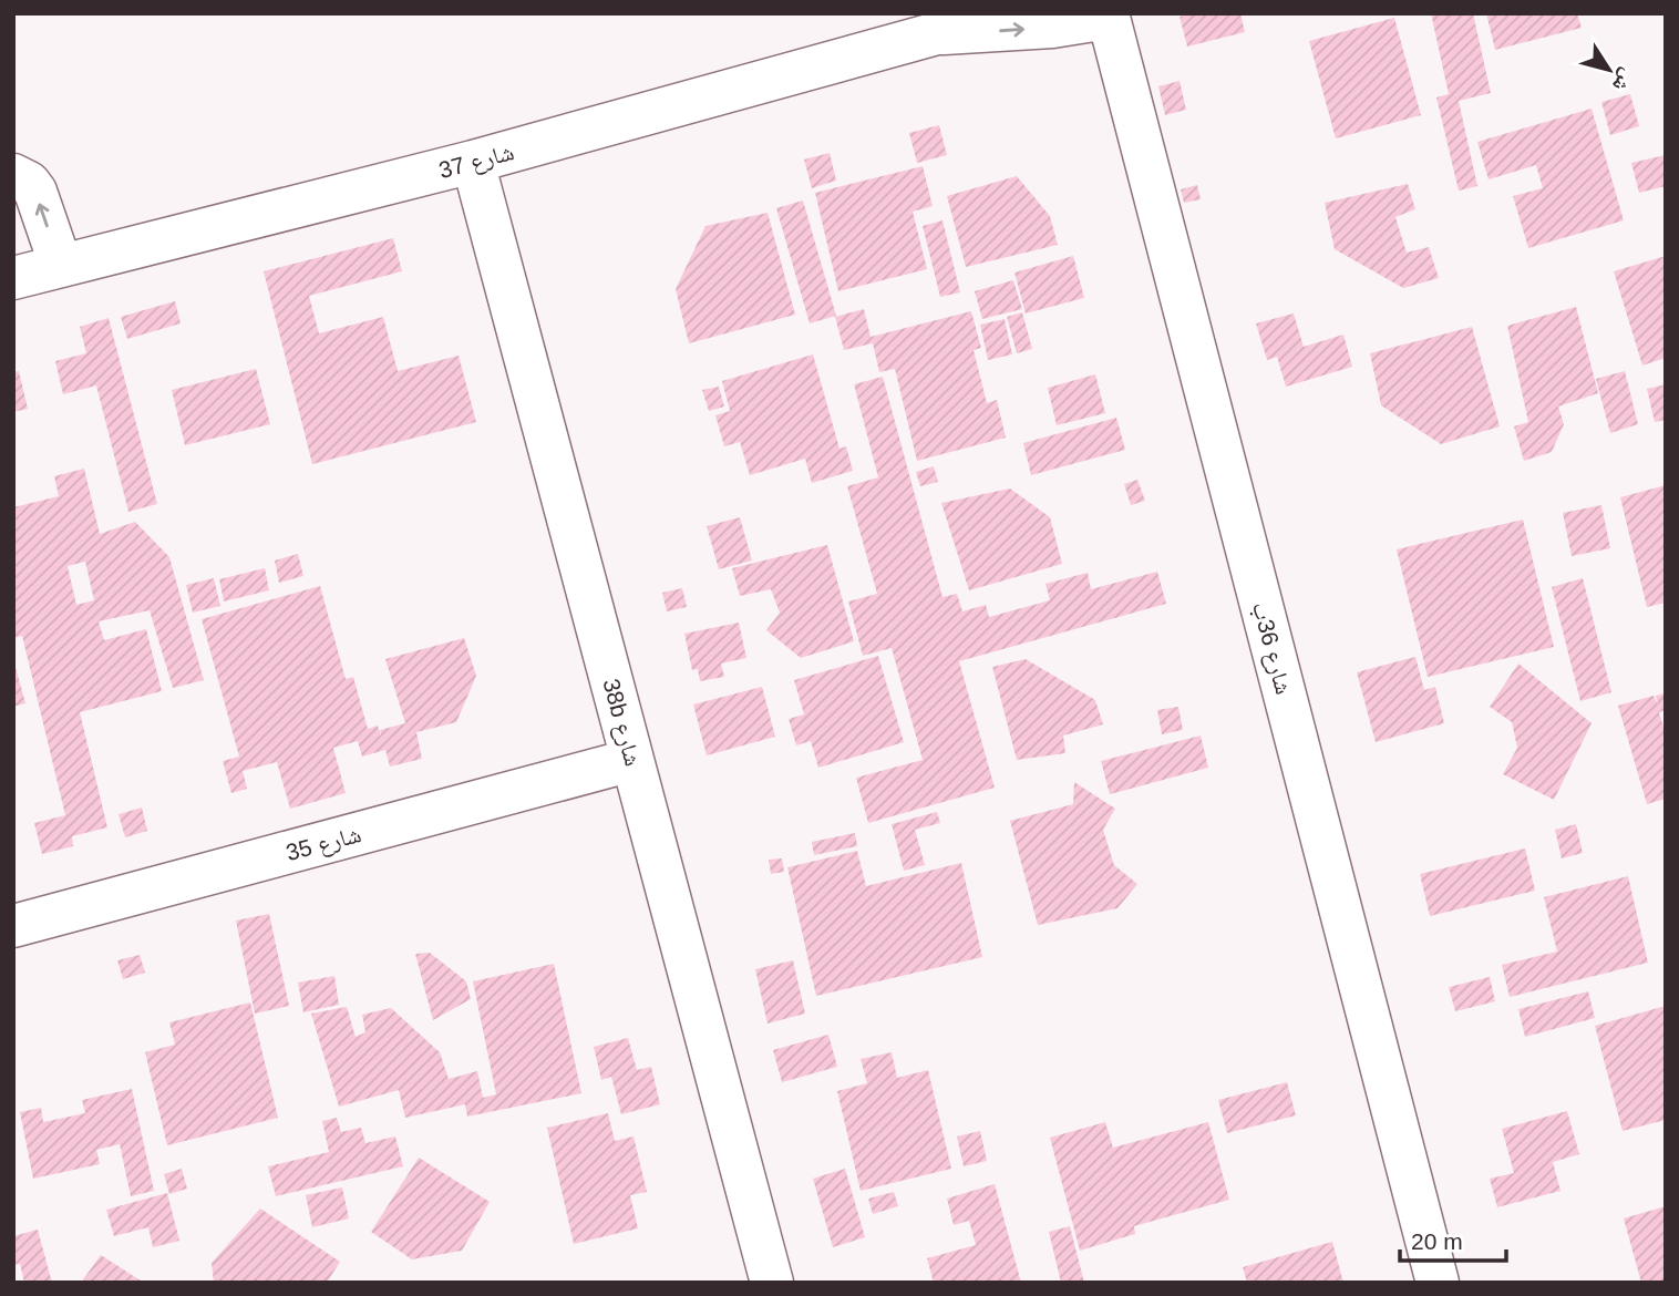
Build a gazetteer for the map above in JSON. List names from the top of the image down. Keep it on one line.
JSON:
{"streets":{"street":["شارع 37","شارع 36ب","38b شارع","شارع 35"]},"crossings":[["شارع 37","شارع 36ب"],["شارع 37","38b شارع"],["38b شارع","شارع 35"]],"scale_bar":"20 m","north":"bottom right"}
